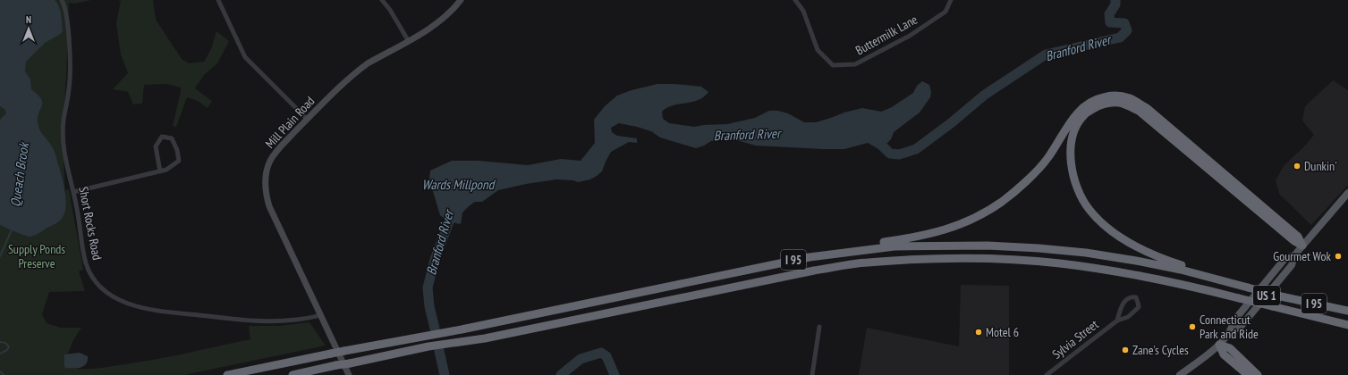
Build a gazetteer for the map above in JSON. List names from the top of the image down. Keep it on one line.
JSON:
{"streets":{"highway":["I 95"],"main road":["US 1"],"street":["Buttermilk Lane","Mill Plain Road","Short Rocks Road","Sylvia Street"]},"crossings":[["Mill Plain Road","Short Rocks Road"]],"water":["Branford River","Queach Brook","Wards Millpond"],"parks":["Supply Ponds Preserve"],"places":["Dunkin'","Gourmet Wok","Connecticut Park and Ride","Motel 6","Zane's Cycles"],"north":"top"}
